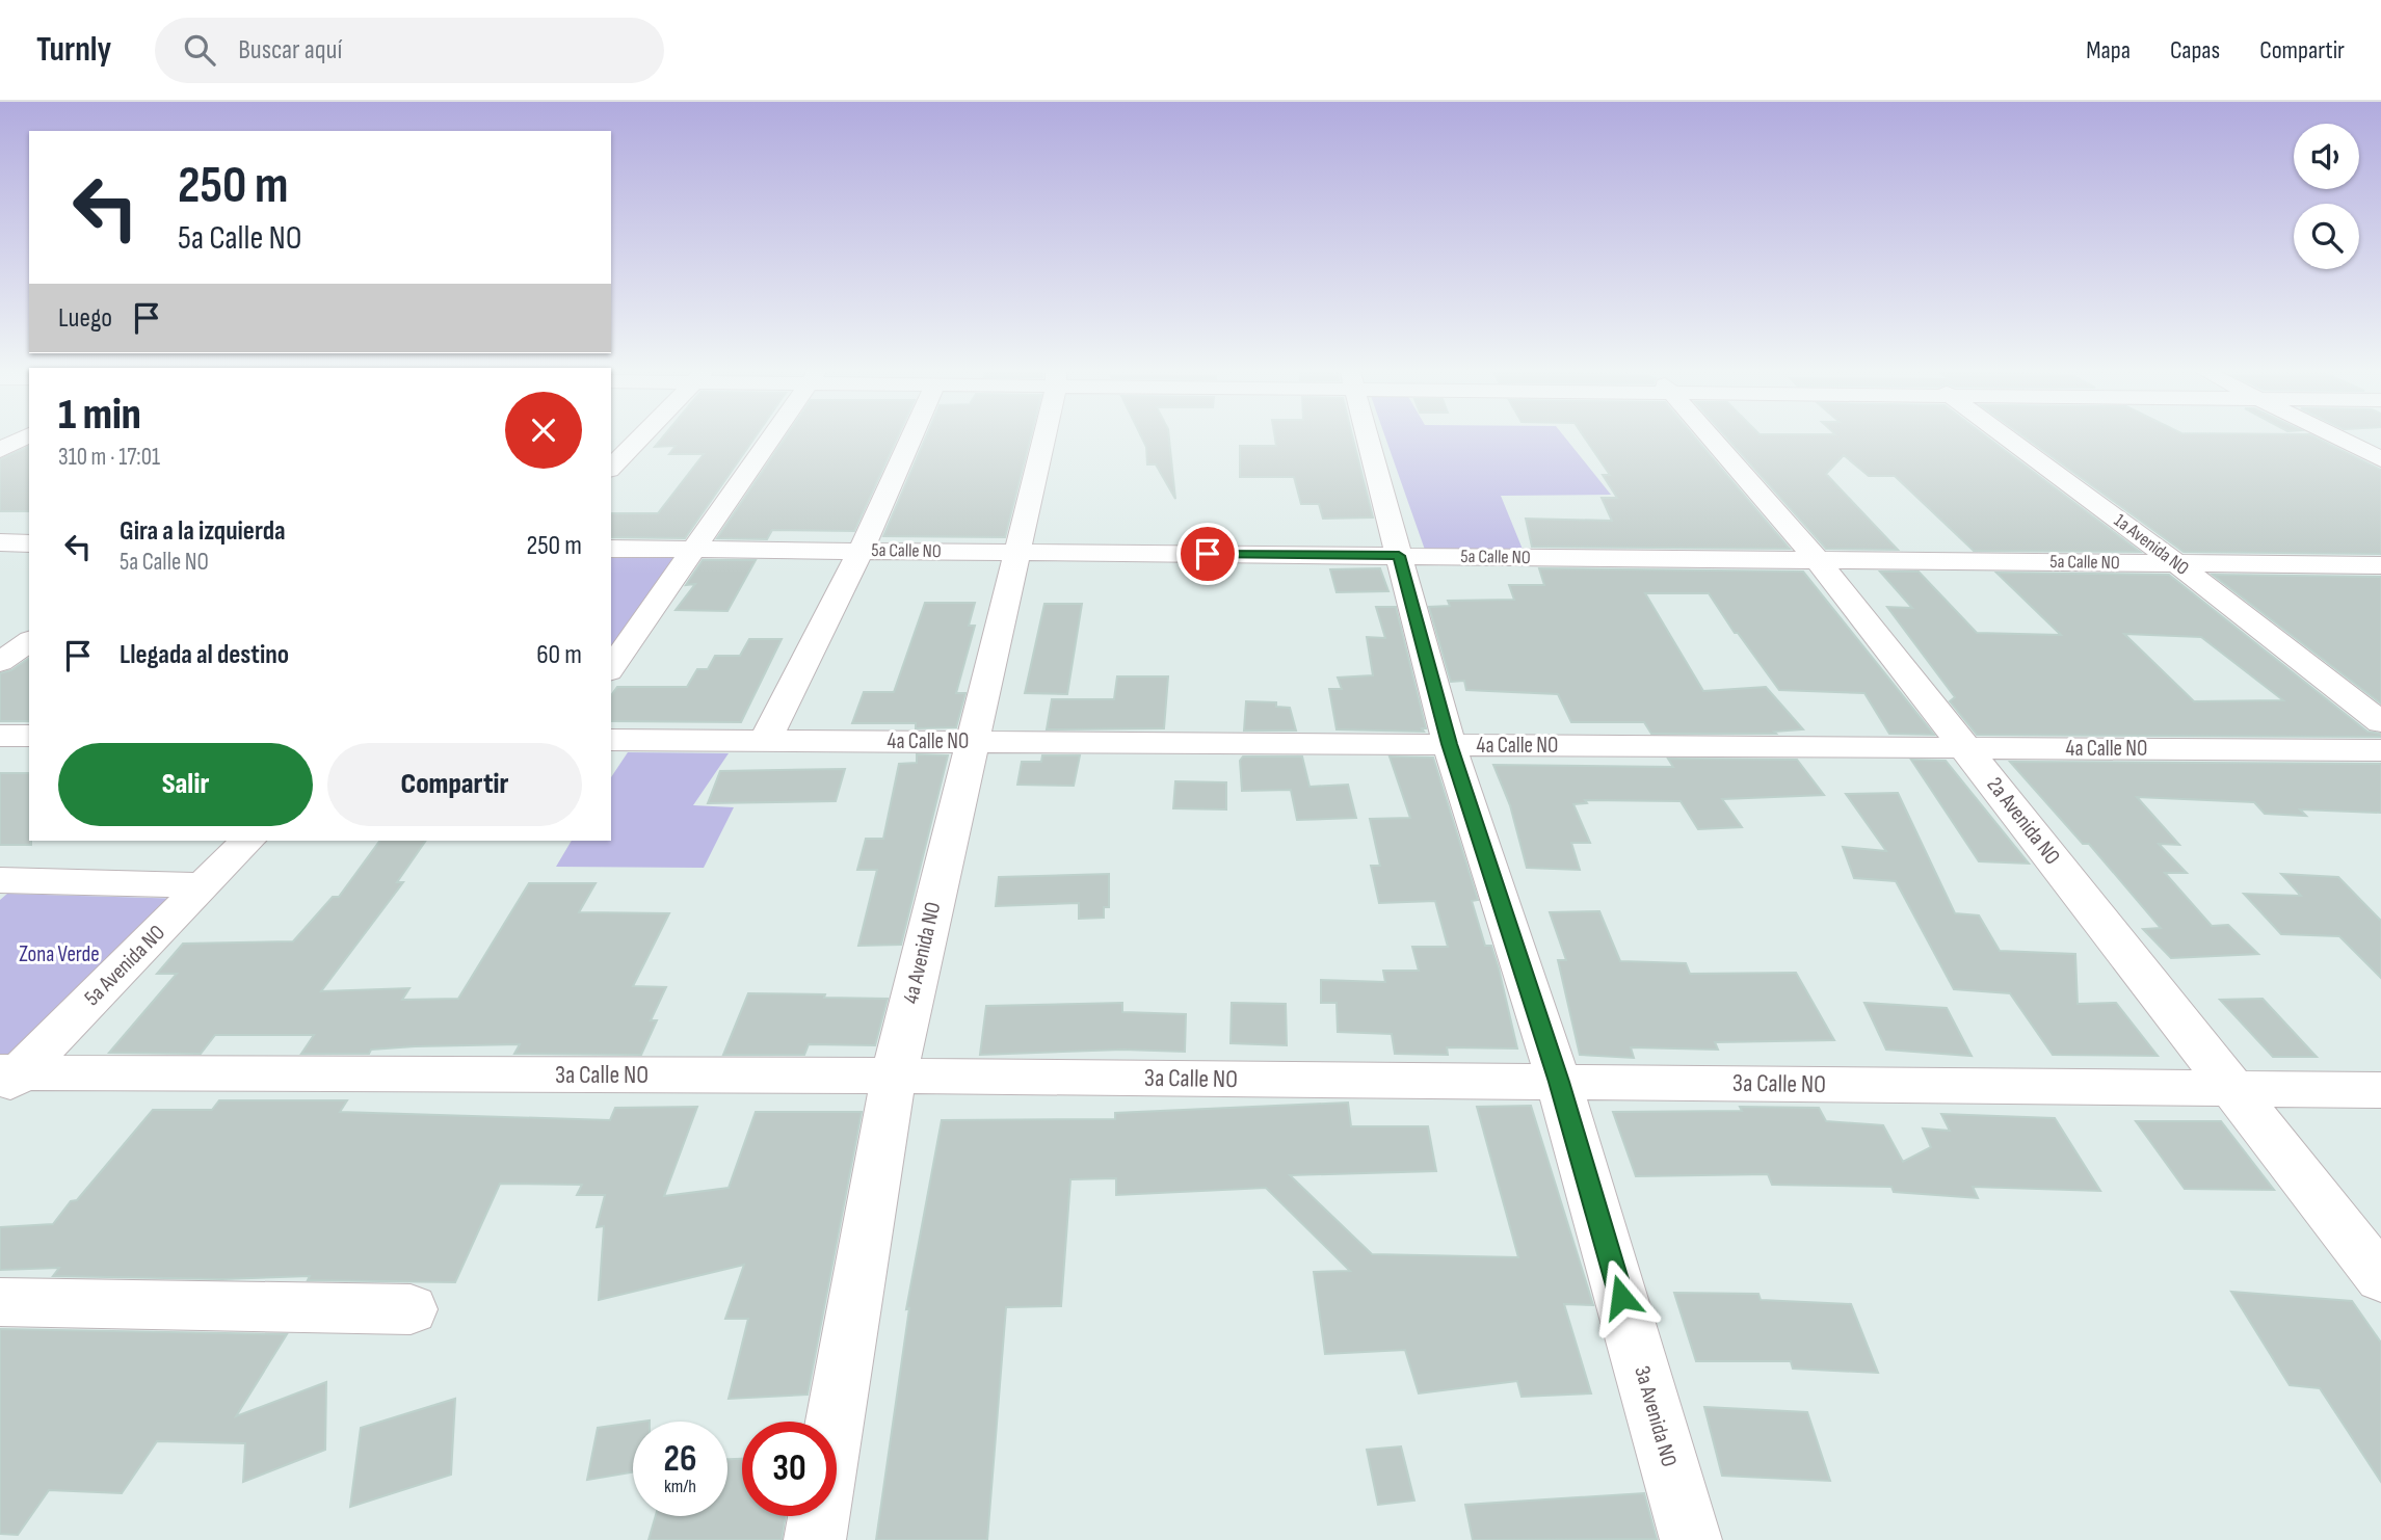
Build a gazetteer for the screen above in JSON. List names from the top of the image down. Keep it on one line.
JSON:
{"streets":{"street":["1a Avenida NO","5a Calle NO","4a Calle NO","2a Avenida NO","4a Avenida NO","5a Avenida NO","3a Calle NO","3a Avenida NO"]},"crossings":[["1a Avenida NO","5a Calle NO"],["5a Calle NO","2a Avenida NO"],["5a Calle NO","4a Avenida NO"],["5a Calle NO","3a Avenida NO"],["4a Calle NO","2a Avenida NO"],["4a Calle NO","4a Avenida NO"],["4a Calle NO","3a Avenida NO"],["2a Avenida NO","3a Calle NO"],["4a Avenida NO","3a Calle NO"],["5a Avenida NO","3a Calle NO"],["3a Calle NO","3a Avenida NO"]],"parks":["Zona Verde"],"page":{"header":"Turnly","search":"Buscar aquí","nav":["Mapa","Capas","Compartir"],"turn":["250 m","5a Calle NO"],"then":"Luego","heading":["1 min","310 m · 17:01"],"list":[{"name":"Gira a la izquierda","note":"5a Calle NO","value":"250 m"},{"name":"Llegada al destino","value":"60 m"}],"buttons":["Salir","Compartir"],"speed":"26 km/h","limit":"30"}}
